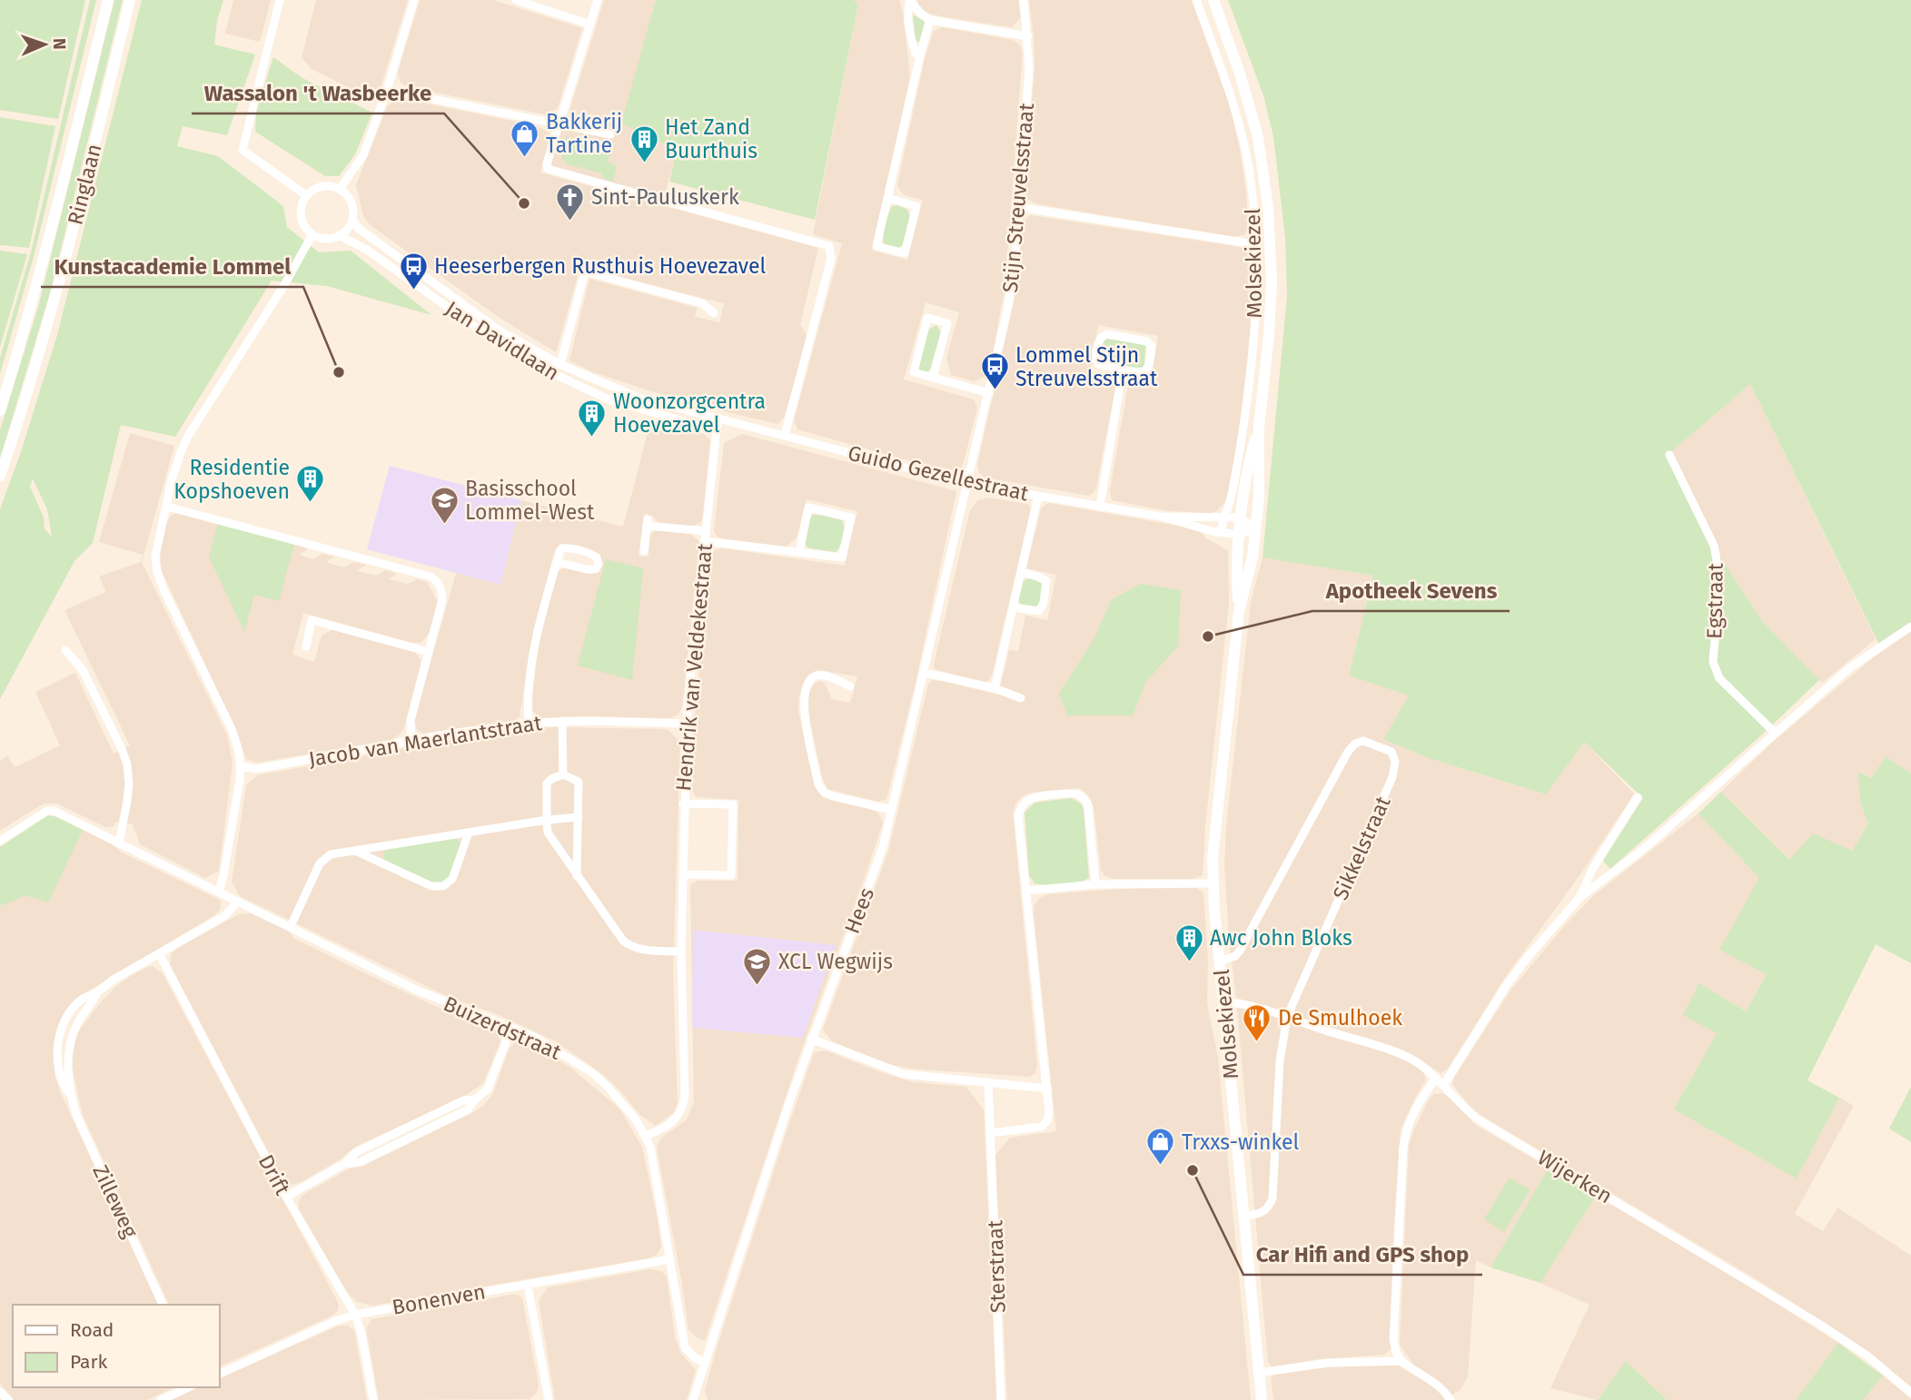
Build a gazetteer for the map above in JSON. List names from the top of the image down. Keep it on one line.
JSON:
{"streets":{"main road":["Ringlaan","Molsekiezel"],"street":["Stijn Streuvelsstraat","Jan Davidlaan","Guido Gezellestraat","Egstraat","Hendrik van Veldekestraat","Jacob van Maerlantstraat","Sikkelstraat","Hees","Buizerdstraat","Drift","Wijerken","Zilleweg","Sterstraat","Bonenven"]},"crossings":[["Stijn Streuvelsstraat","Guido Gezellestraat"],["Stijn Streuvelsstraat","Hees"],["Molsekiezel","Guido Gezellestraat"],["Molsekiezel","Sikkelstraat"],["Molsekiezel","Wijerken"],["Jan Davidlaan","Guido Gezellestraat"],["Jan Davidlaan","Hendrik van Veldekestraat"],["Guido Gezellestraat","Hendrik van Veldekestraat"],["Guido Gezellestraat","Hees"],["Hendrik van Veldekestraat","Jacob van Maerlantstraat"],["Hendrik van Veldekestraat","Buizerdstraat"],["Sikkelstraat","Wijerken"],["Hees","Buizerdstraat"],["Buizerdstraat","Zilleweg"],["Buizerdstraat","Bonenven"],["Drift","Zilleweg"],["Drift","Bonenven"]],"places":{"shop":["Bakkerij Tartine","Trxxs-winkel"],"building":["Het Zand Buurthuis","Woonzorgcentra Hoevezavel","Residentie Kopshoeven","Awc John Bloks"],"other":["Wassalon 't Wasbeerke","Kunstacademie Lommel","Apotheek Sevens","Car Hifi and GPS shop"],"church":["Sint-Pauluskerk"],"bus stop":["Heeserbergen Rusthuis Hoevezavel","Lommel Stijn Streuvelsstraat"],"school or university":["Basisschool Lommel-West","XCL Wegwijs"],"restaurant":["De Smulhoek"]},"legend":["Road","Park"],"north":"right"}
